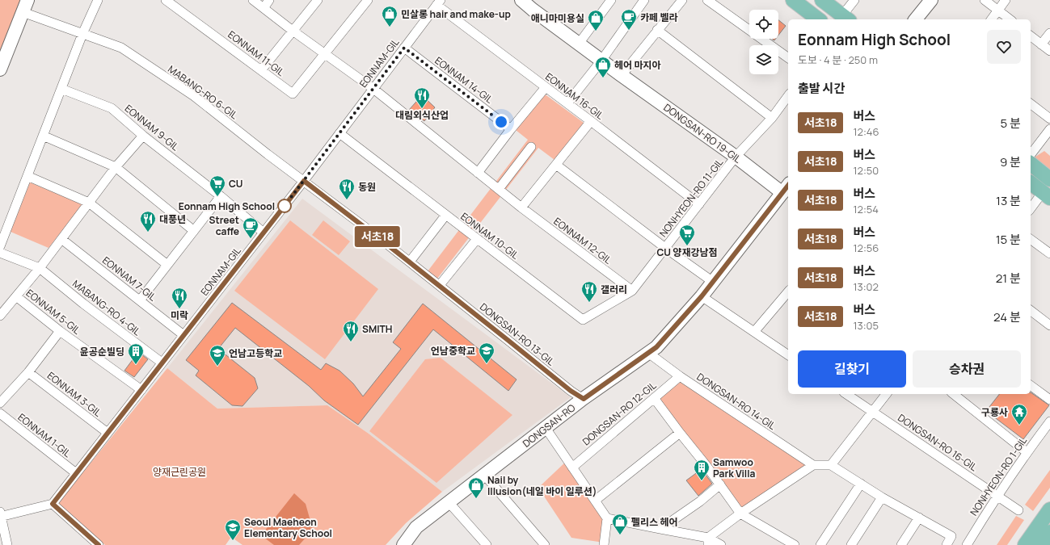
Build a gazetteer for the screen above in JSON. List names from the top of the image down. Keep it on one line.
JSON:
{"streets":{"street":["EONNAM 11-GIL","EONNAM-GIL","EONNAM 14-GIL","MABANG-RO 6-GIL","EONNAM 16-GIL","EONNAM 9-GIL","DONGSAN-RO 19-GIL","NONHYEON-RO 11-GIL","EONNAM 10-GIL","EONNAM 12-GIL","EONNAM 7-GIL","MABANG-RO 4-GIL","EONNAM 5-GIL","DONGSAN-RO 13-GIL","EONNAM 3-GIL","DONGSAN-RO 14-GIL","DONGSAN-RO 12-GIL","DONGSAN-RO","EONNAM 1-GIL","DONGSAN-RO 16-GIL","NONHYEON-RO 1-GIL"]},"crossings":[["EONNAM-GIL","EONNAM 14-GIL"],["EONNAM-GIL","MABANG-RO 6-GIL"],["EONNAM-GIL","EONNAM 16-GIL"],["EONNAM-GIL","EONNAM 9-GIL"],["EONNAM-GIL","EONNAM 10-GIL"],["EONNAM-GIL","EONNAM 12-GIL"],["EONNAM-GIL","EONNAM 7-GIL"],["EONNAM-GIL","MABANG-RO 4-GIL"],["EONNAM-GIL","EONNAM 5-GIL"],["EONNAM-GIL","DONGSAN-RO 13-GIL"],["EONNAM-GIL","EONNAM 3-GIL"],["EONNAM-GIL","EONNAM 1-GIL"],["MABANG-RO 6-GIL","DONGSAN-RO 13-GIL"],["EONNAM 16-GIL","NONHYEON-RO 11-GIL"],["DONGSAN-RO 19-GIL","NONHYEON-RO 11-GIL"],["DONGSAN-RO 19-GIL","DONGSAN-RO"],["NONHYEON-RO 11-GIL","EONNAM 10-GIL"],["NONHYEON-RO 11-GIL","EONNAM 12-GIL"],["NONHYEON-RO 11-GIL","DONGSAN-RO"],["EONNAM 10-GIL","EONNAM 12-GIL"],["DONGSAN-RO 13-GIL","DONGSAN-RO"],["DONGSAN-RO 14-GIL","DONGSAN-RO 12-GIL"],["DONGSAN-RO 14-GIL","DONGSAN-RO"],["DONGSAN-RO 16-GIL","NONHYEON-RO 1-GIL"]],"parks":["양재근린공원"],"places":{"shop":["민살롱 hair and make-up","애니마미용실","헤어 마지아","Nail by Illusion(네일 바이 일루션)","펠리스 헤어"],"cafe":["카페 벨라","Street caffe"],"restaurant":["대림외식산업","동원","대풍년","갤러리","미락","SMITH"],"supermarket":["CU","CU 양재강남점"],"other":["Eonnam High School"],"school or university":["언남중학교","언남고등학교","Seoul Maeheon Elementary School"],"building":["윤공순빌딩","Samwoo Park Villa"],"temple":["구룡사"]},"lines":["bus line 서초18"],"page":{"on_map":"서초18","heading":[["Eonnam High School","도보 · 4 분 · 250 m"],"출발 시간"],"list":[{"mark":"서초18","name":"버스","note":"12:46","value":"5 분"},{"mark":"서초18","name":"버스","note":"12:50","value":"9 분"},{"mark":"서초18","name":"버스","note":"12:54","value":"13 분"},{"mark":"서초18","name":"버스","note":"12:56","value":"15 분"},{"mark":"서초18","name":"버스","note":"13:02","value":"21 분"},{"mark":"서초18","name":"버스","note":"13:05","value":"24 분"}],"buttons":["길찾기","승차권"]}}
